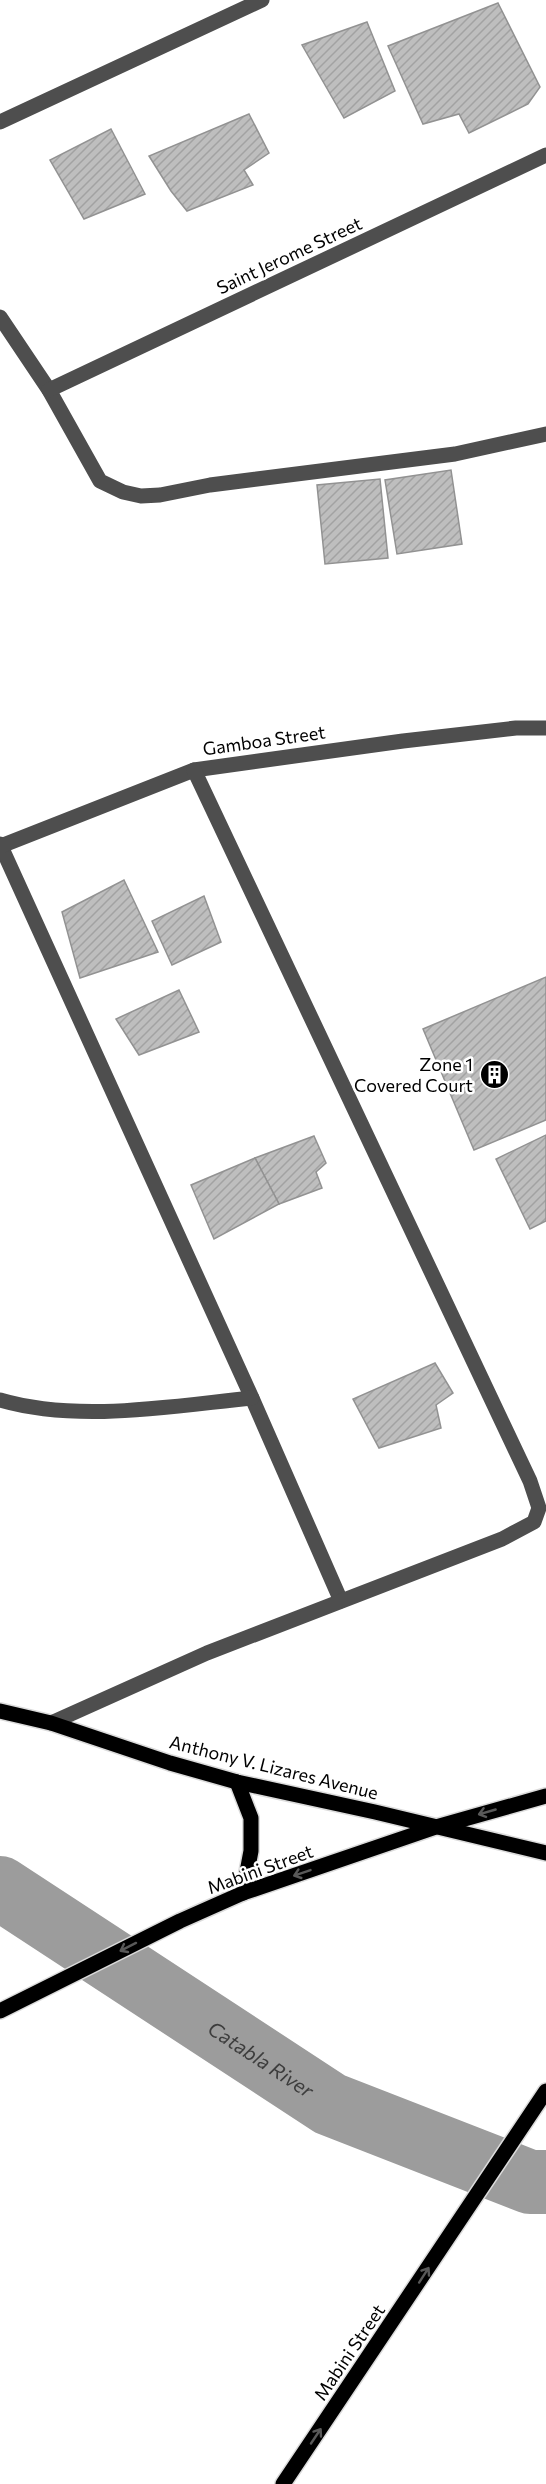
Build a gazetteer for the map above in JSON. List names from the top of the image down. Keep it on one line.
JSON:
{"streets":{"main road":["Anthony V. Lizares Avenue","Mabini Street"],"street":["Saint Jerome Street","Gamboa Street"]},"crossings":[["Anthony V. Lizares Avenue","Mabini Street"]],"water":["Catabla River"],"places":{"building":["Zone 1 Covered Court"]}}
